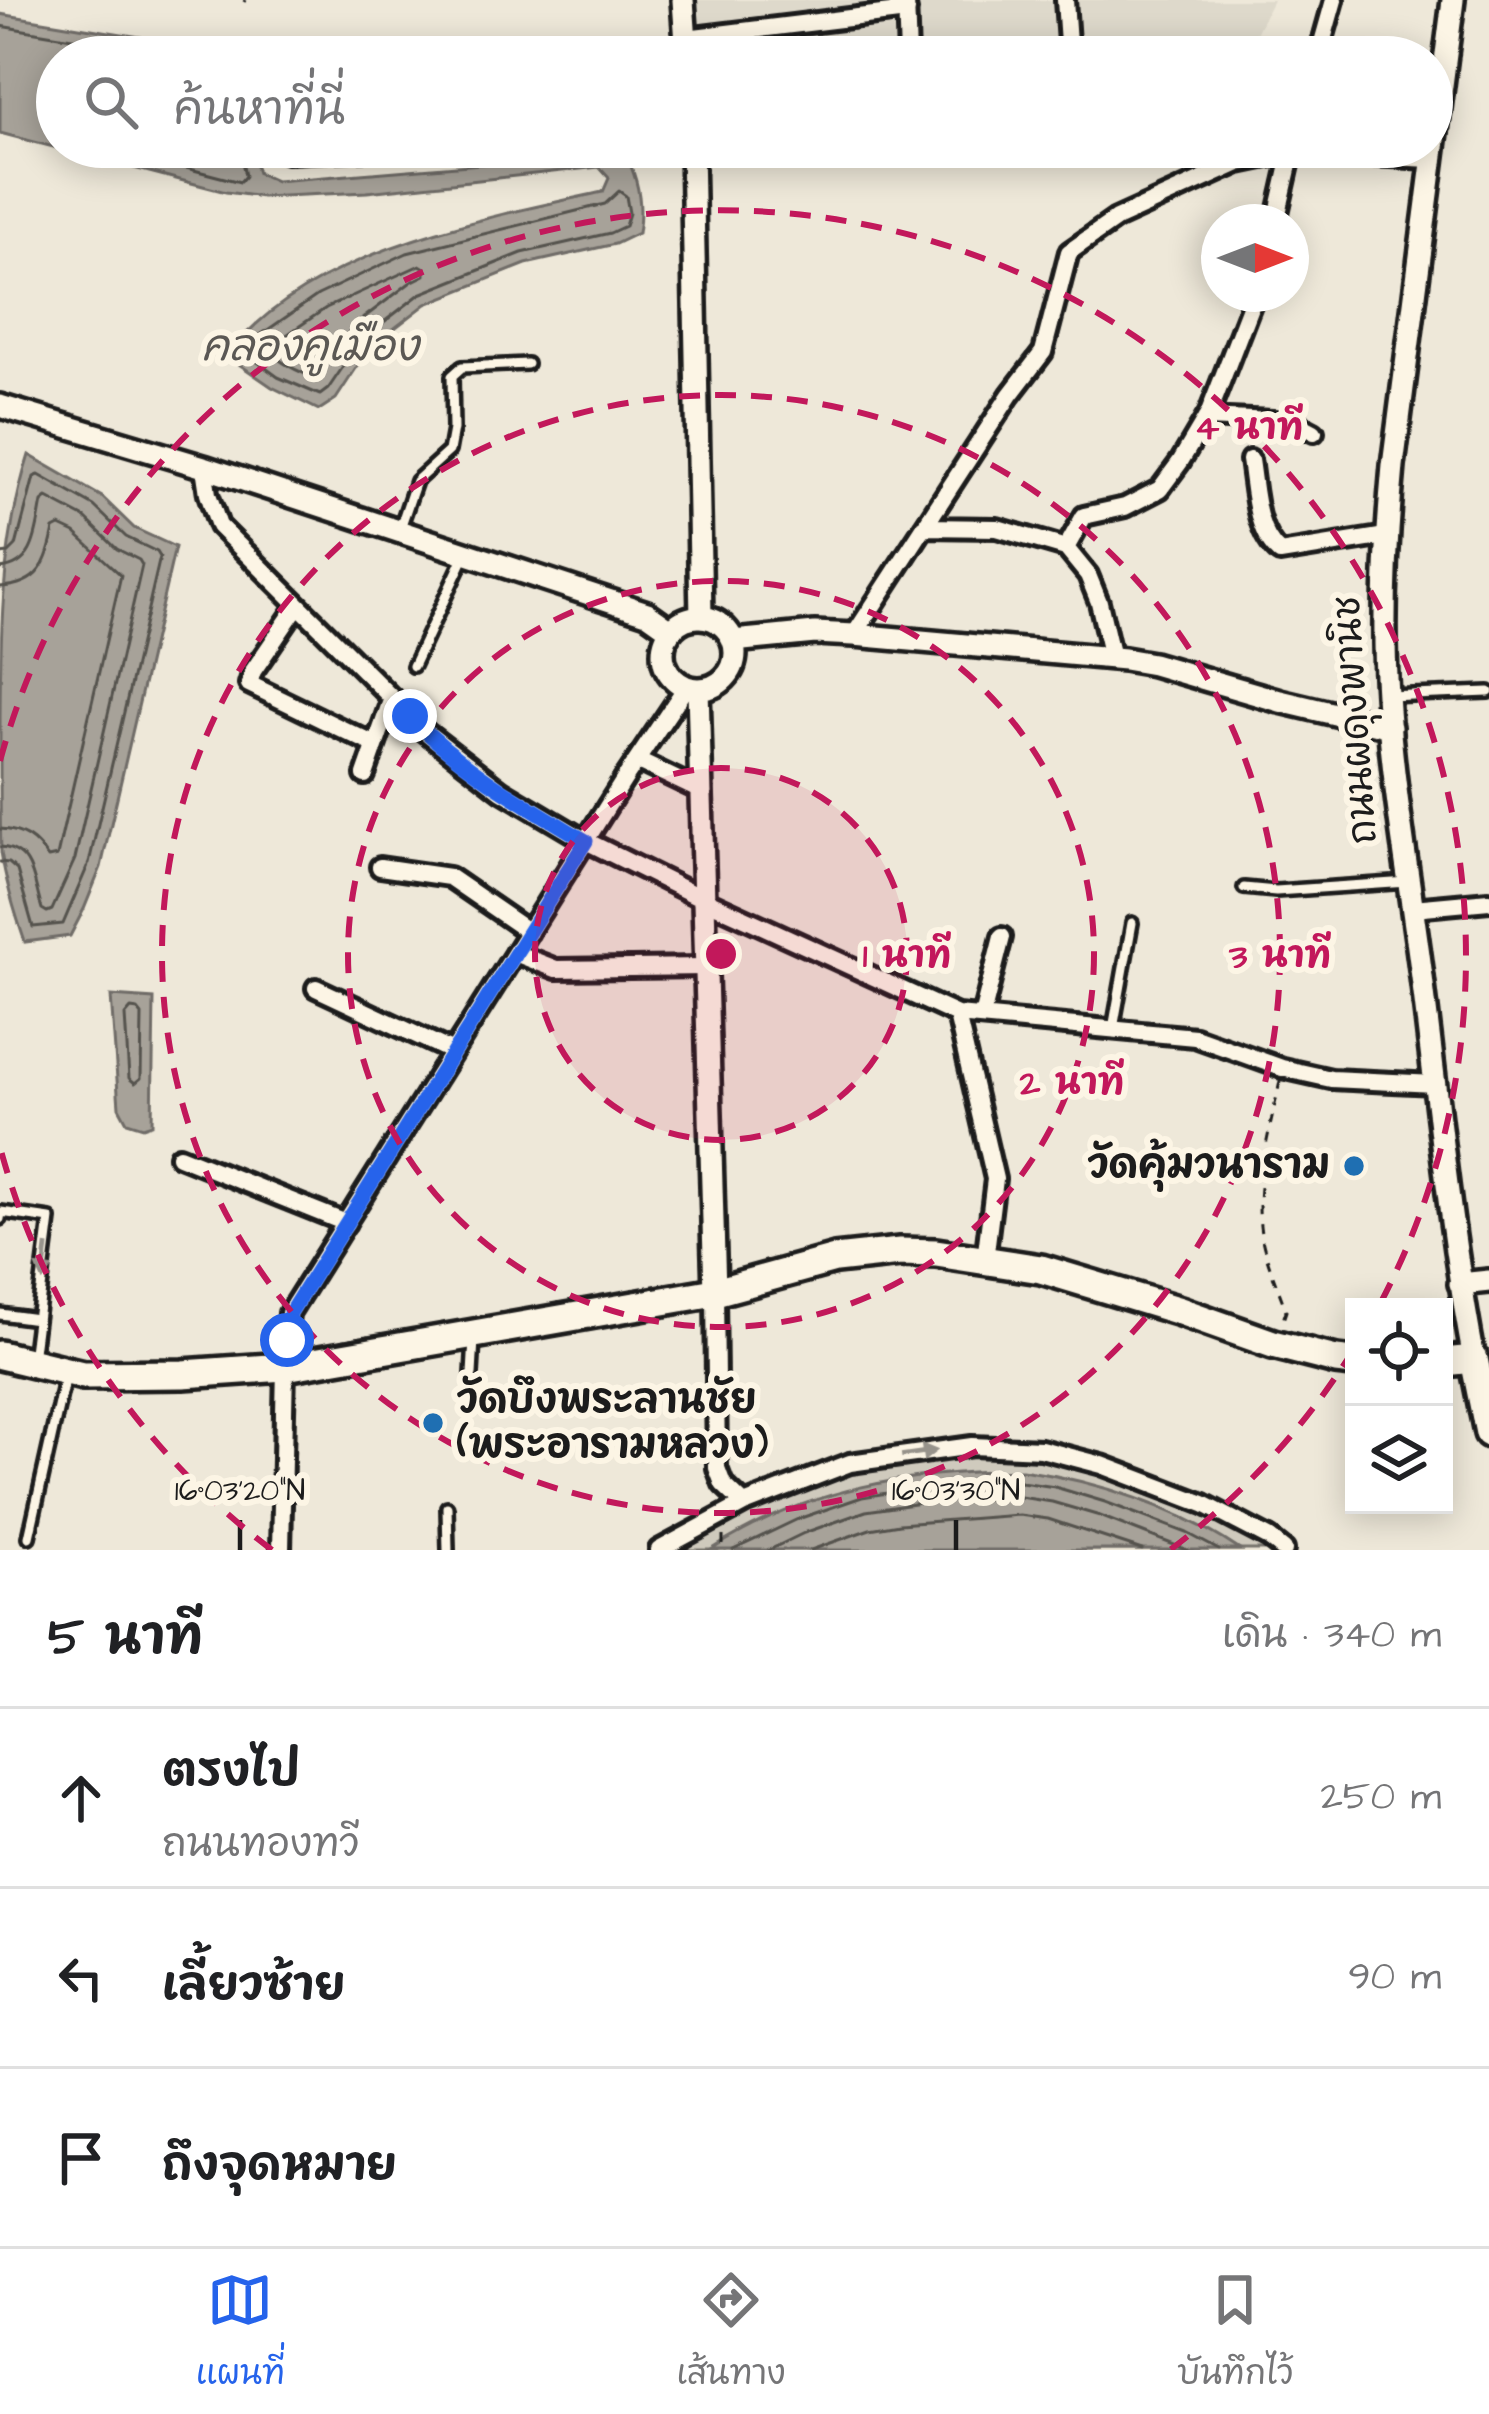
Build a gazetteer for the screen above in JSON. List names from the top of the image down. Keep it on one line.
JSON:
{"streets":{"main road":["ถนนผดุงพานิช"]},"water":["คลองคูเมือง"],"places":["วัดคุ้มวนาราม","วัดบึงพระลานชัย (พระอารามหลวง)"],"north":"right","page":{"search":"ค้นหาที่นี่","heading":["5 นาที","เดิน · 340 m"],"list":[["ตรงไป","ถนนทองทวี","250 m"],["เลี้ยวซ้าย","90 m"],"ถึงจุดหมาย"],"nav":["แผนที่","เส้นทาง","บันทึกไว้"]},"coordinates":["16°03'20\"N","16°03'30\"N"],"rings":["4 นาที","1 นาที","3 นาที","2 นาที"]}
